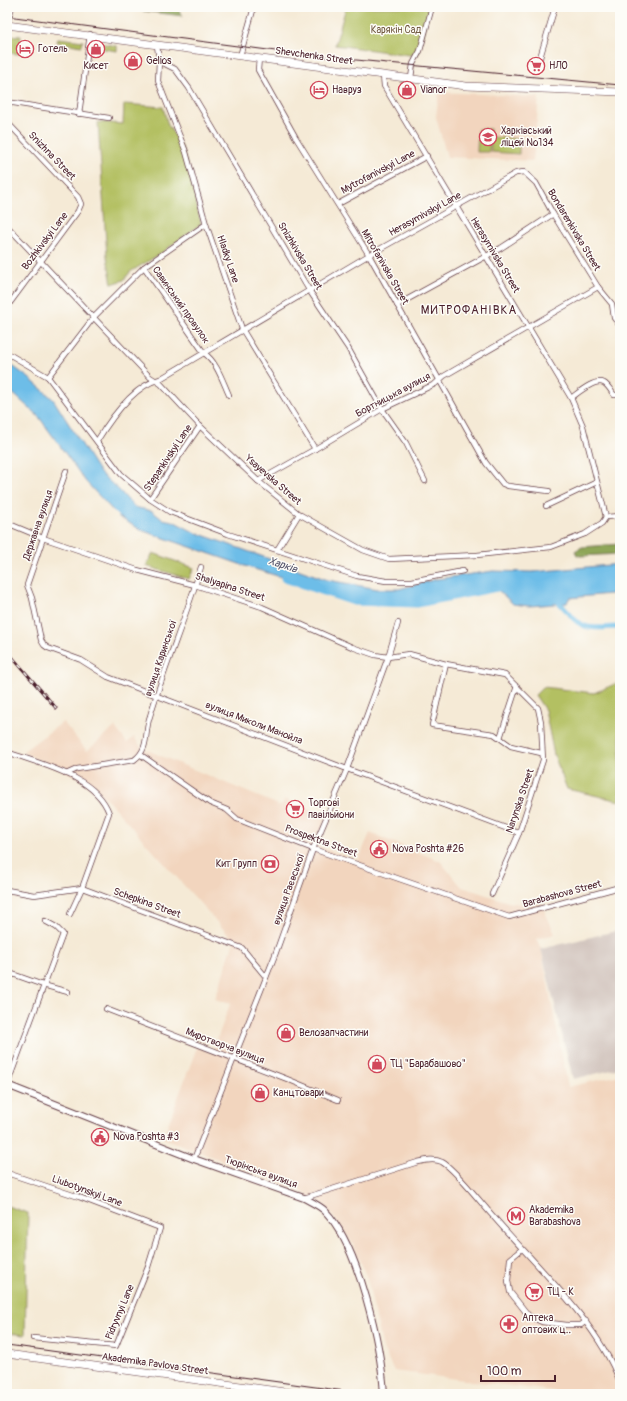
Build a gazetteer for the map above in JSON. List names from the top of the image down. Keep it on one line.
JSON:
{"streets":{"main road":["Shevchenka Street","Тюрінська вулиця","Akademika Pavlova Street"],"street":["Snizhna Street","Mytrofanivskyi Lane","Herasymivskyi Lane","Bondarenkivska Street","Bozhkivskyi Lane","Herasymivska Street","Snizhkivska Street","Hladky Lane","Mitrofanivska Street","Савинський провулок","Бортницька вулиця","Stepankivskyi Lane","Ysayevska Street","Державна вулиця","Shalyapina Street","вулиця Каринської","вулиця Миколи Манойла","Narynska Street","Prospektna Street","вулиця Раєвської","Barabashova Street","Schepkina Street","Миротворча вулиця","Liubotynskyi Lane","Pidryvnyi Lane"]},"crossings":[["Shevchenka Street","Herasymivska Street"],["Shevchenka Street","Mitrofanivska Street"],["Snizhna Street","Bozhkivskyi Lane"],["Mytrofanivskyi Lane","Herasymivska Street"],["Mytrofanivskyi Lane","Mitrofanivska Street"],["Herasymivskyi Lane","Bondarenkivska Street"],["Herasymivskyi Lane","Herasymivska Street"],["Herasymivskyi Lane","Snizhkivska Street"],["Herasymivskyi Lane","Hladky Lane"],["Herasymivskyi Lane","Mitrofanivska Street"],["Herasymivskyi Lane","Савинський провулок"],["Herasymivskyi Lane","Ysayevska Street"],["Bondarenkivska Street","Бортницька вулиця"],["Bozhkivskyi Lane","Ysayevska Street"],["Herasymivska Street","Бортницька вулиця"],["Herasymivska Street","Ysayevska Street"],["Snizhkivska Street","Hladky Lane"],["Snizhkivska Street","Бортницька вулиця"],["Hladky Lane","Бортницька вулиця"],["Mitrofanivska Street","Бортницька вулиця"],["Бортницька вулиця","Ysayevska Street"],["Stepankivskyi Lane","Ysayevska Street"],["Державна вулиця","Shalyapina Street"],["Державна вулиця","вулиця Миколи Манойла"],["Shalyapina Street","вулиця Каринської"],["Shalyapina Street","Narynska Street"],["Shalyapina Street","вулиця Раєвської"],["вулиця Каринської","вулиця Миколи Манойла"],["вулиця Каринської","Prospektna Street"],["вулиця Миколи Манойла","Narynska Street"],["вулиця Миколи Манойла","вулиця Раєвської"],["Prospektna Street","вулиця Раєвської"],["Prospektna Street","Barabashova Street"],["вулиця Раєвської","Schepkina Street"],["вулиця Раєвської","Миротворча вулиця"],["вулиця Раєвської","Тюрінська вулиця"],["Liubotynskyi Lane","Pidryvnyi Lane"]],"districts":["МИТРОФАНІВКА"],"water":["Харків"],"parks":["Карякін Сад"],"places":{"hotel":["Готель","Навруз"],"shop":["Кисет","Gelios","Vianor","Велозапчастини","ТЦ \"Барабашово\"","Канцтовари"],"supermarket":["НЛО","Торгові павільйони","ТЦ - К"],"school or university":["Харківський ліцей №134"],"public building":["Nova Poshta #26","Nova Poshta #3"],"bank":["Кит Групп"],"metro station":["Akademіka Barabashova"],"pharmacy":["Аптека оптових ц‥"]},"scale_bar":"100 m"}
